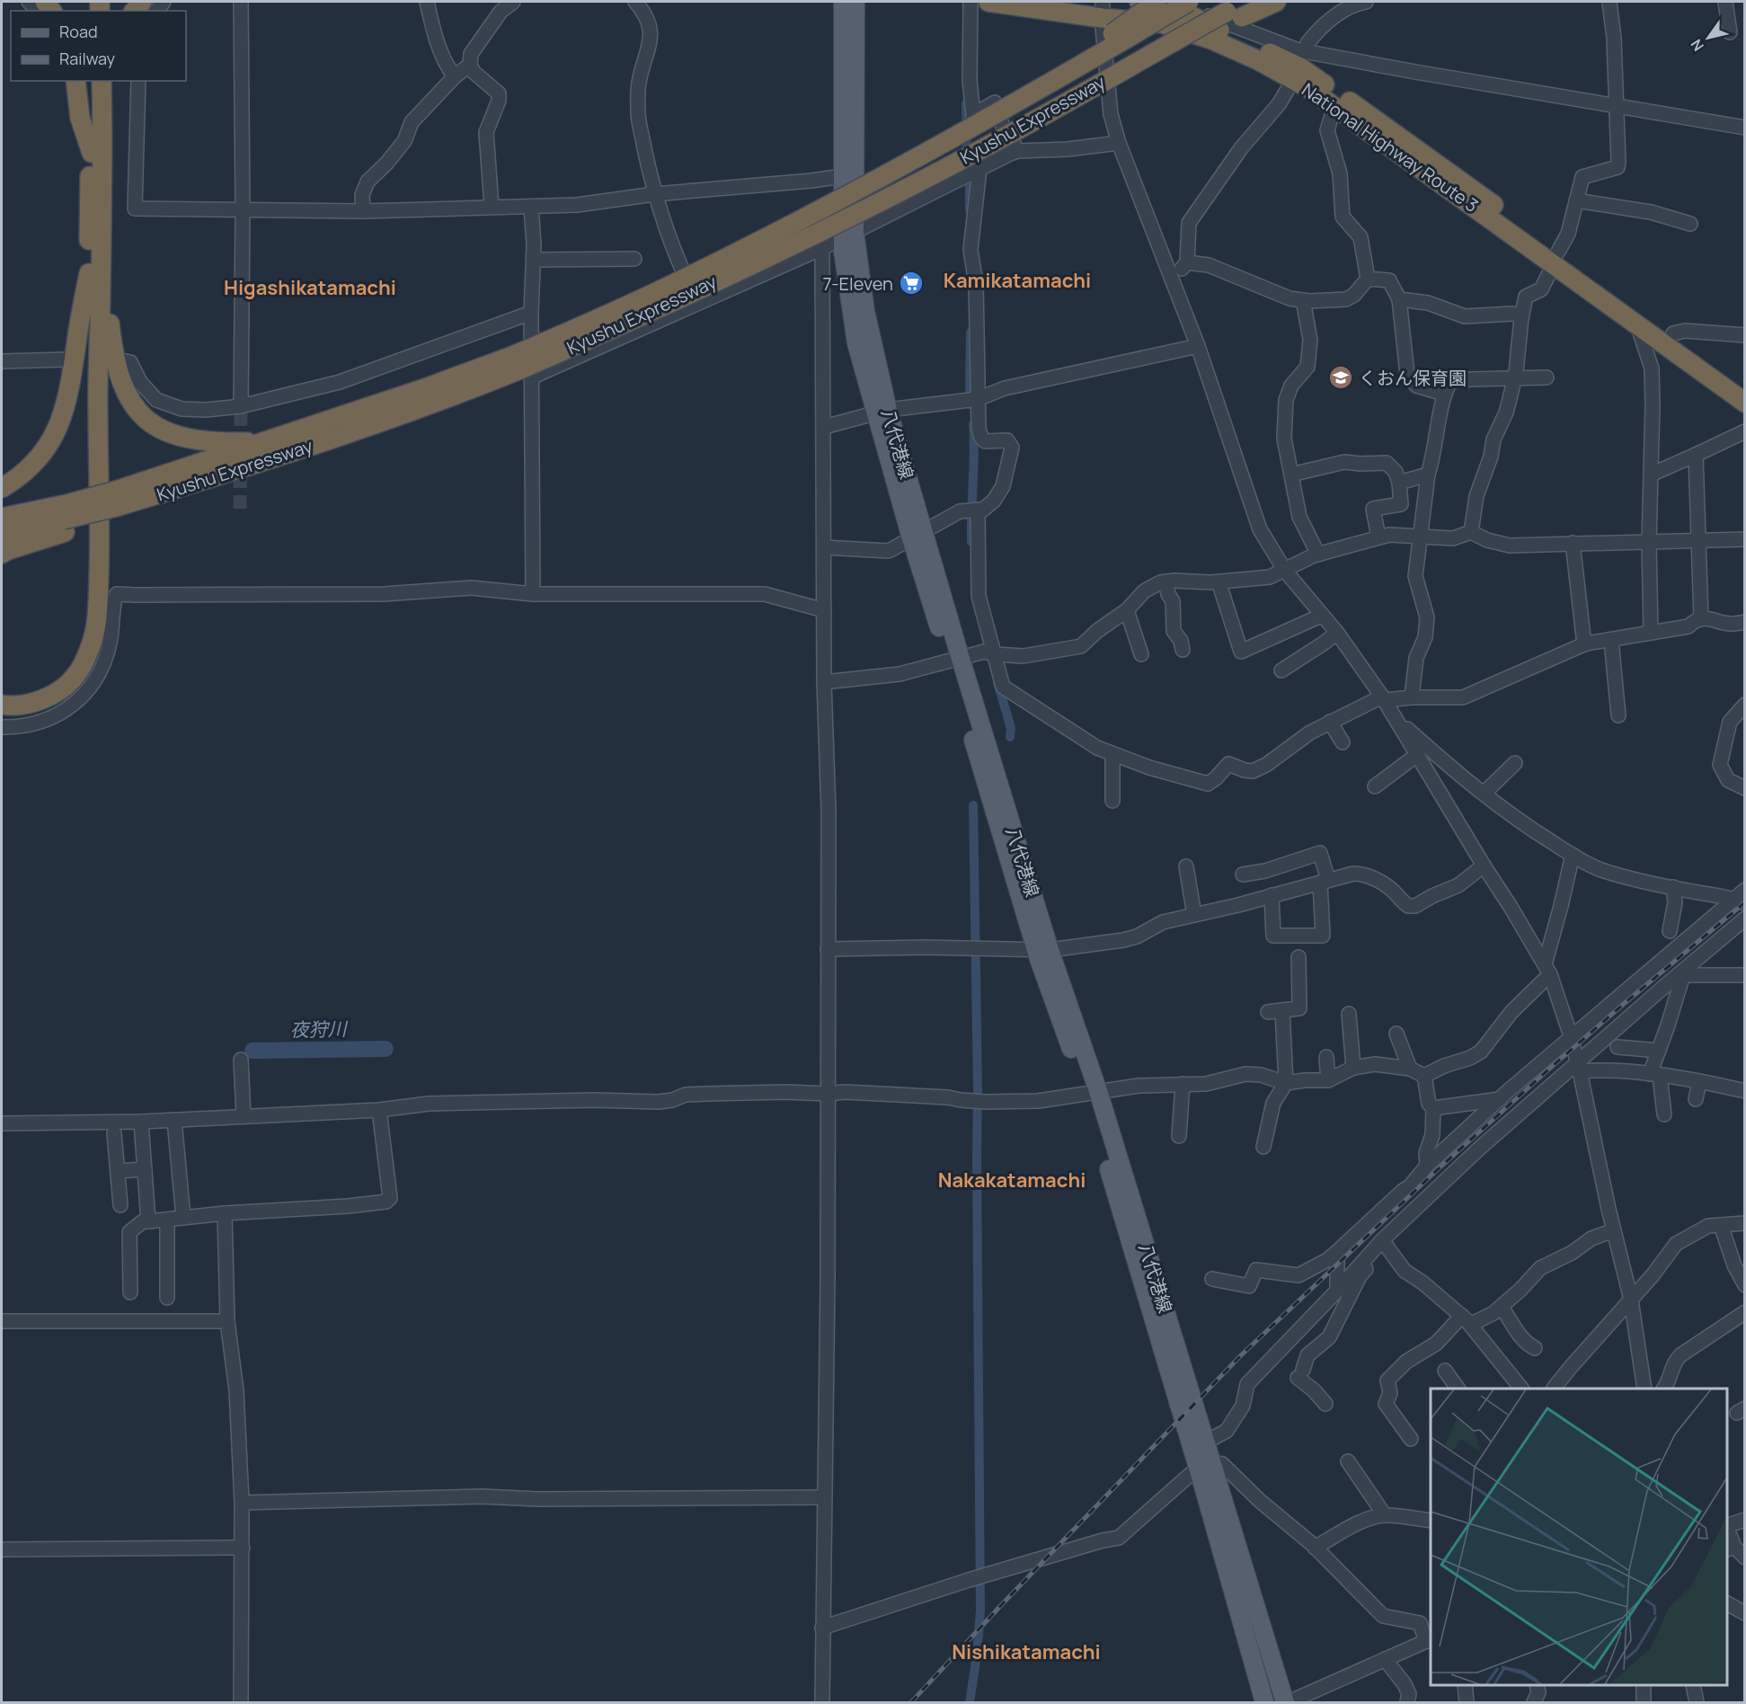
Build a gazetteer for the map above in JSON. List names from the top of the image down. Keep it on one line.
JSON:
{"streets":{"highway":["Kyushu Expressway","National Highway Route 3"],"main road":["八代港線"]},"districts":["Kamikatamachi","Higashikatamachi","Nakakatamachi","Nishikatamachi"],"water":["夜狩川"],"places":{"supermarket":["7-Eleven"],"school or university":["くおん保育園"]},"legend":["Road","Railway"],"north":"bottom left"}
